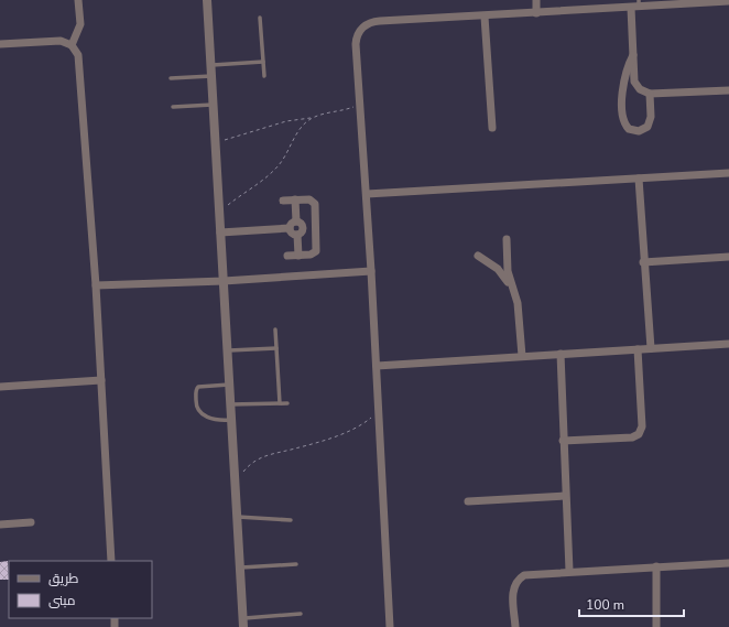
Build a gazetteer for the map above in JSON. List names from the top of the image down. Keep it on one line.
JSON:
{"legend":["طريق","مبنى"],"scale_bar":"100 m"}
